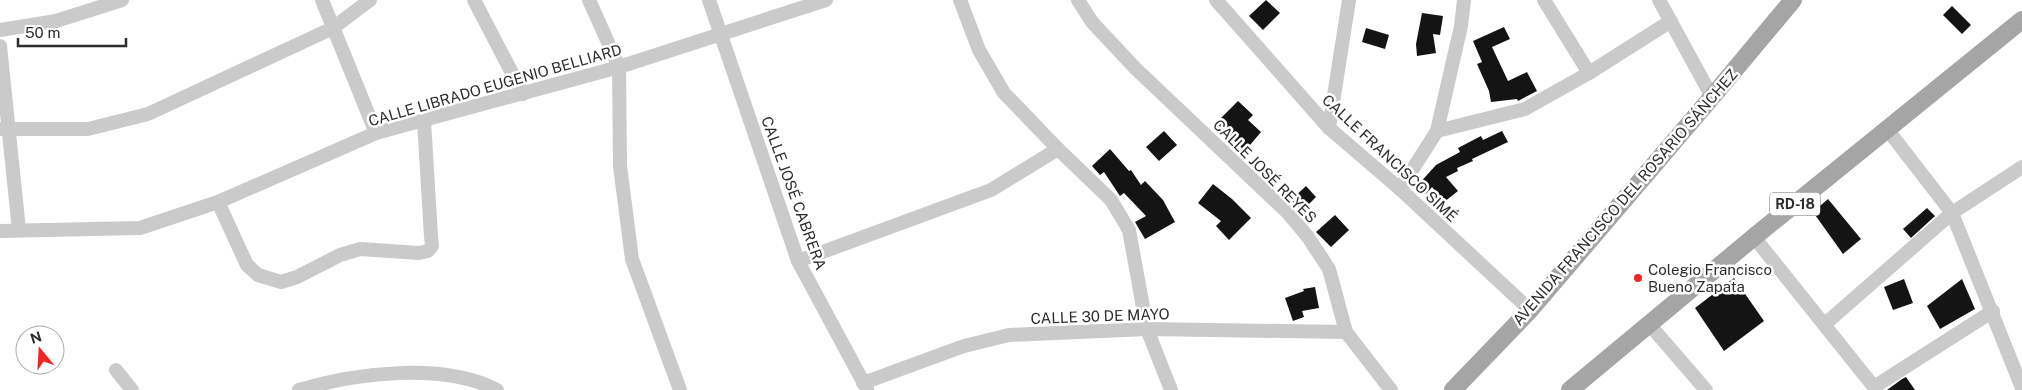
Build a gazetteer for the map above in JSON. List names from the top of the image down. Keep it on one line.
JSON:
{"streets":{"main road":["AVENIDA FRANCISCO DEL ROSARIO SÁNCHEZ","RD-18"],"street":["CALLE LIBRADO EUGENIO BELLIARD","CALLE FRANCISCO SIMÉ","CALLE JOSÉ REYES","CALLE JOSÉ CABRERA","CALLE 30 DE MAYO"]},"crossings":[["CALLE LIBRADO EUGENIO BELLIARD","CALLE JOSÉ CABRERA"],["CALLE FRANCISCO SIMÉ","AVENIDA FRANCISCO DEL ROSARIO SÁNCHEZ"],["CALLE JOSÉ REYES","CALLE 30 DE MAYO"],["CALLE JOSÉ CABRERA","CALLE 30 DE MAYO"]],"places":["Colegio Francisco Bueno Zapata"],"scale_bar":"50 m","north":"top"}
